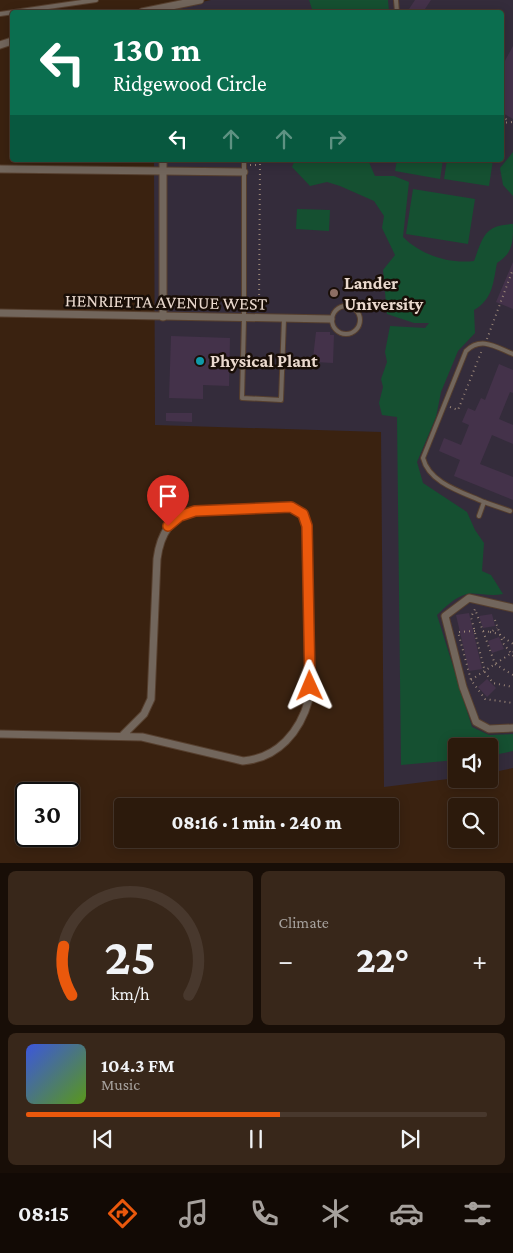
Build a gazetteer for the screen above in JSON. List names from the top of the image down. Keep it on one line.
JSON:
{"streets":{"street":["HENRIETTA AVENUE WEST"]},"places":["Lander University","Physical Plant"],"page":{"turn":["130 m","Ridgewood Circle"],"limit":"30","trip":"08:16 · 1 min · 240 m","tile":"Climate","heat":["−","22°","+"],"song":["104.3 FM","Music"],"tabs":"08:15","gauge":["25","km/h"]}}
